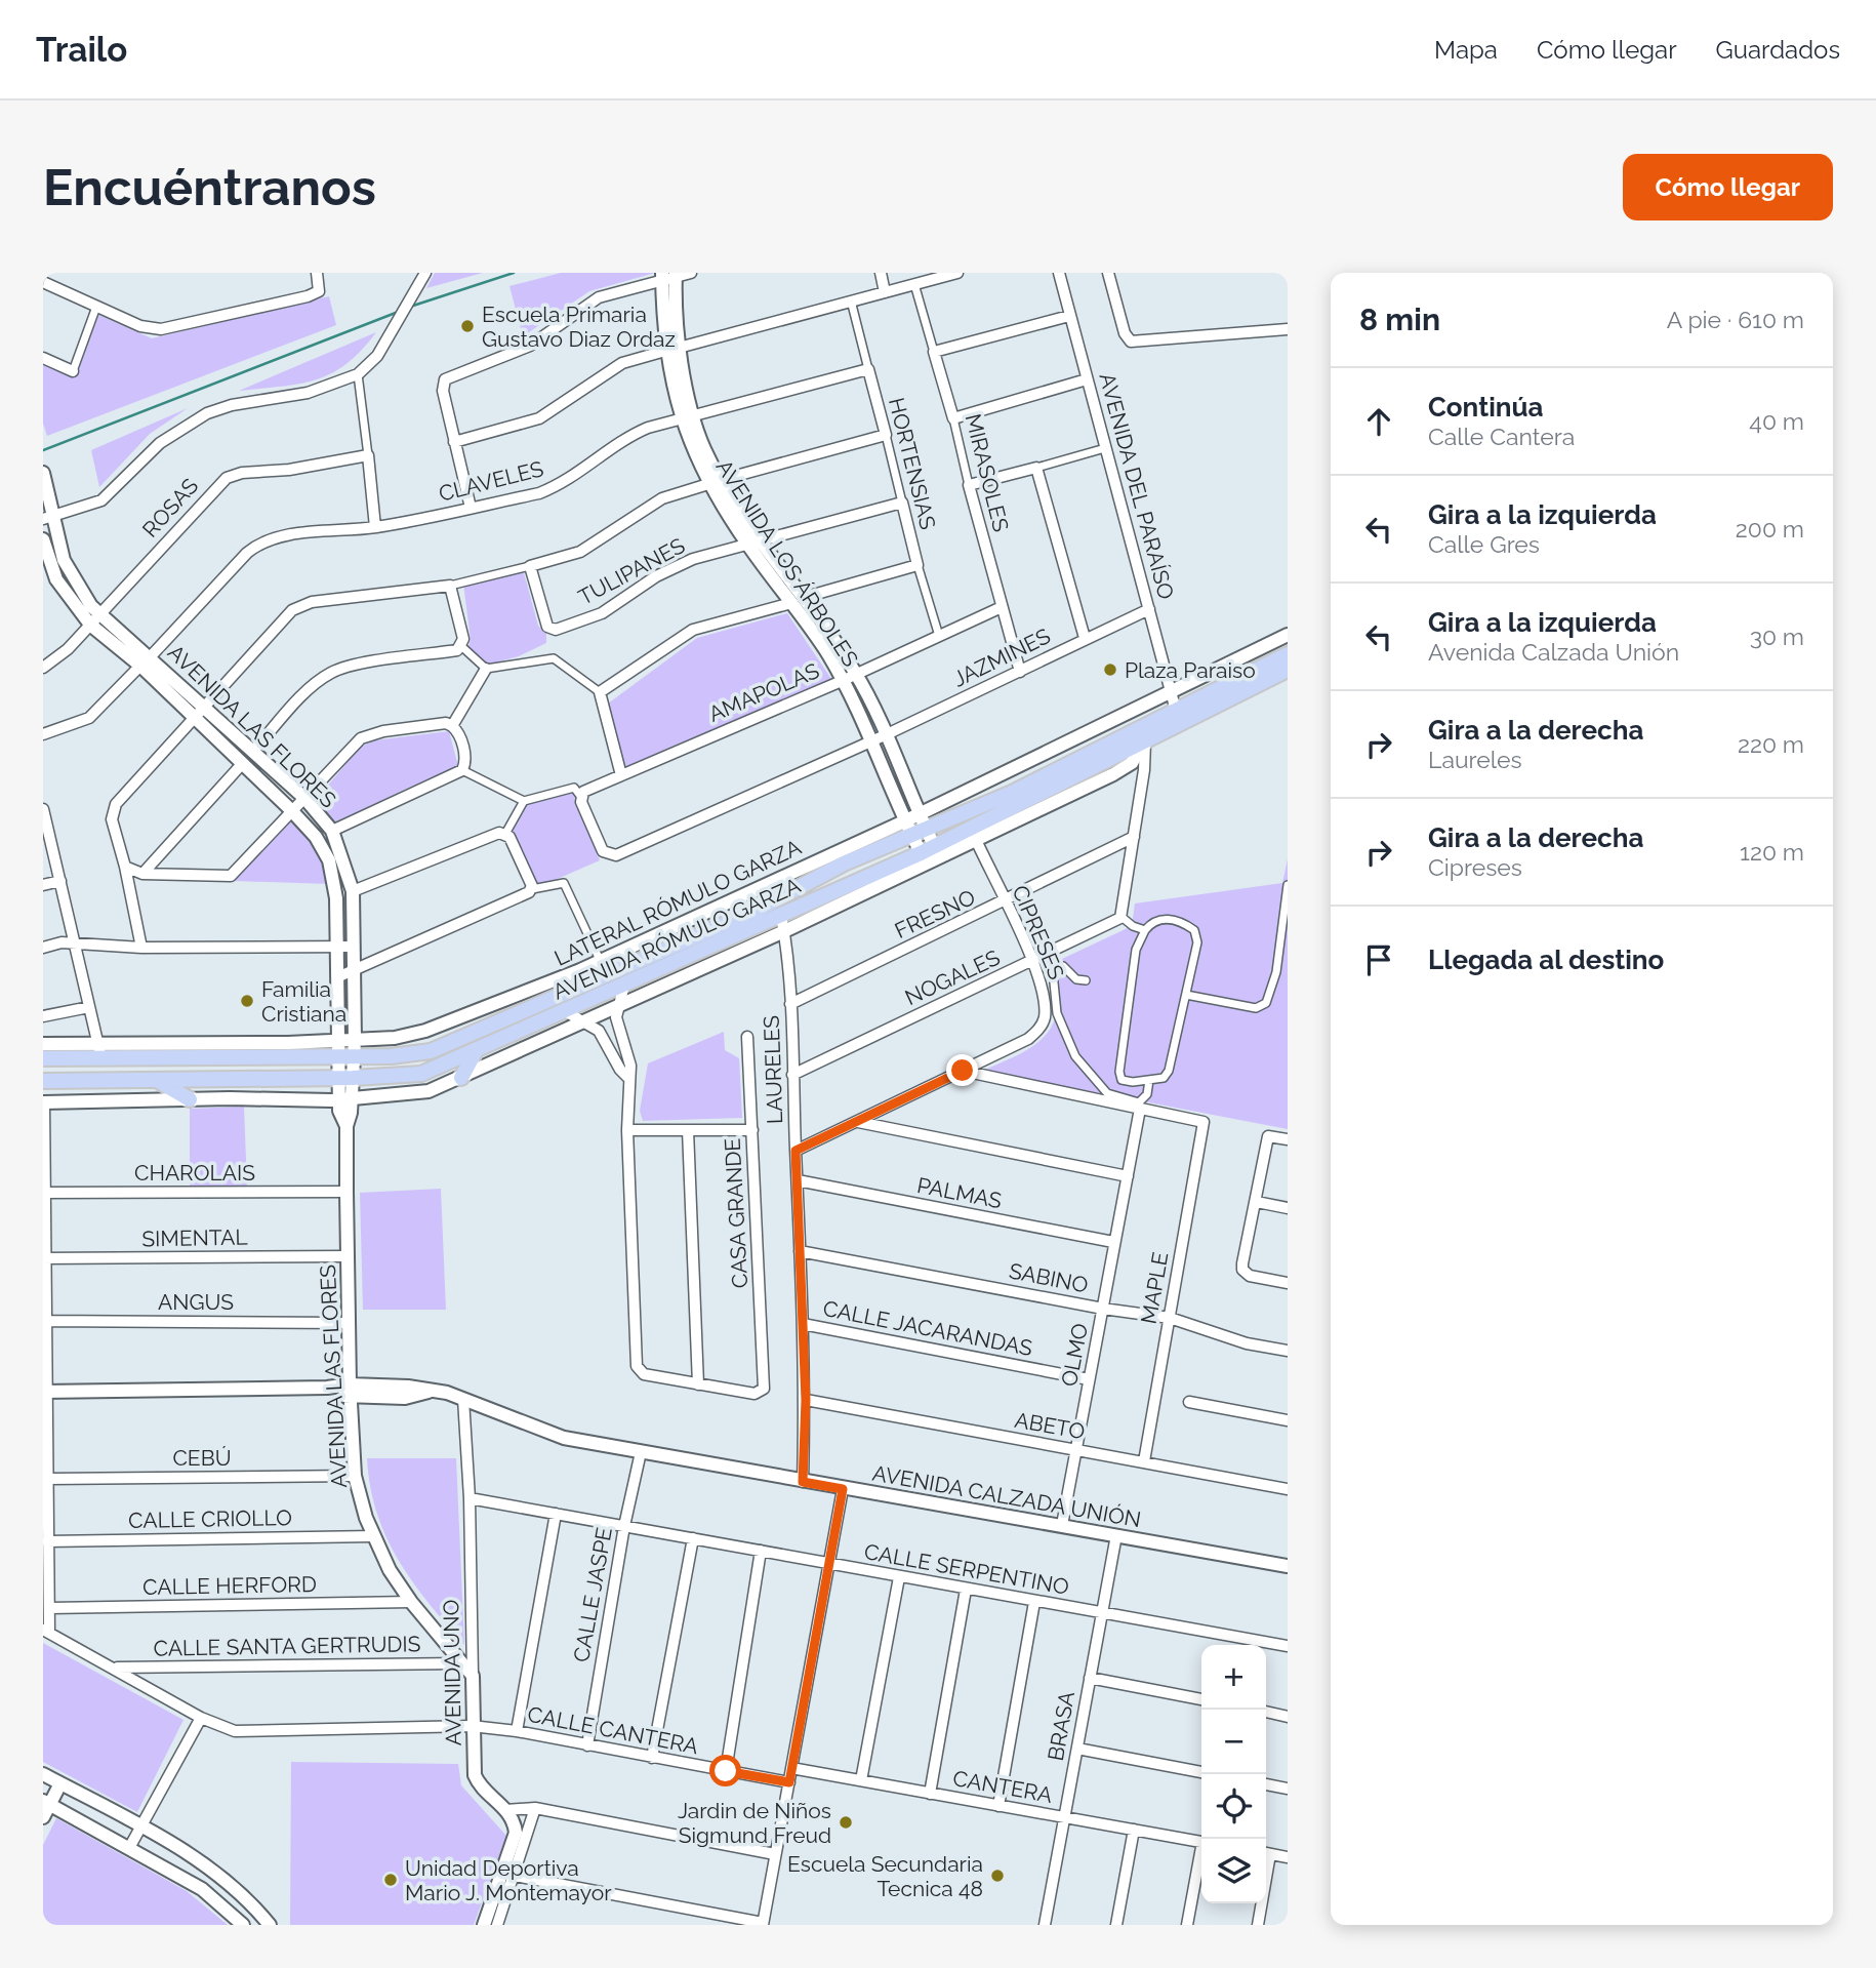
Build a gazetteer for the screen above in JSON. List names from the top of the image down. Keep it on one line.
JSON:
{"streets":{"main road":["AVENIDA RÓMULO GARZA"],"street":["HORTENSIAS","MIRASOLES","CLAVELES","AVENIDA DEL PARAÍSO","ROSAS","AVENIDA LOS ÁRBOLES","TULIPANES","JAZMINES","AMAPOLAS","AVENIDA LAS FLORES","LATERAL RÓMULO GARZA","FRESNO","CIPRESES","NOGALES","LAURELES","CHAROLAIS","PALMAS","CASA GRANDE","SIMENTAL","SABINO","MAPLE","ANGUS","CALLE JACARANDAS","OLMO","ABETO","CEBÚ","AVENIDA CALZADA UNIÓN","CALLE CRIOLLO","CALLE SERPENTINO","CALLE HERFORD","CALLE JASPE","CALLE SANTA GERTRUDIS","AVENIDA UNO","BRASA","CALLE CANTERA","CANTERA"]},"crossings":[["HORTENSIAS","CLAVELES"],["HORTENSIAS","TULIPANES"],["HORTENSIAS","AMAPOLAS"],["MIRASOLES","JAZMINES"],["MIRASOLES","AMAPOLAS"],["CLAVELES","AVENIDA LOS ÁRBOLES"],["CLAVELES","AVENIDA LAS FLORES"],["AVENIDA DEL PARAÍSO","JAZMINES"],["AVENIDA DEL PARAÍSO","LATERAL RÓMULO GARZA"],["AVENIDA DEL PARAÍSO","AVENIDA RÓMULO GARZA"],["ROSAS","AVENIDA LAS FLORES"],["AVENIDA LOS ÁRBOLES","TULIPANES"],["AVENIDA LOS ÁRBOLES","JAZMINES"],["AVENIDA LOS ÁRBOLES","AMAPOLAS"],["AVENIDA LOS ÁRBOLES","LATERAL RÓMULO GARZA"],["AVENIDA LOS ÁRBOLES","AVENIDA RÓMULO GARZA"],["JAZMINES","AMAPOLAS"],["AVENIDA LAS FLORES","LATERAL RÓMULO GARZA"],["AVENIDA LAS FLORES","AVENIDA RÓMULO GARZA"],["AVENIDA LAS FLORES","CHAROLAIS"],["AVENIDA LAS FLORES","SIMENTAL"],["AVENIDA LAS FLORES","ANGUS"],["AVENIDA LAS FLORES","CEBÚ"],["AVENIDA LAS FLORES","AVENIDA CALZADA UNIÓN"],["AVENIDA LAS FLORES","CALLE CRIOLLO"],["AVENIDA LAS FLORES","CALLE HERFORD"],["AVENIDA LAS FLORES","CALLE SANTA GERTRUDIS"],["AVENIDA LAS FLORES","AVENIDA UNO"],["LATERAL RÓMULO GARZA","AVENIDA RÓMULO GARZA"],["FRESNO","CIPRESES"],["FRESNO","LAURELES"],["CIPRESES","NOGALES"],["CIPRESES","LAURELES"],["AVENIDA RÓMULO GARZA","LAURELES"],["NOGALES","LAURELES"],["LAURELES","PALMAS"],["LAURELES","SABINO"],["LAURELES","CALLE JACARANDAS"],["LAURELES","ABETO"],["LAURELES","AVENIDA CALZADA UNIÓN"],["PALMAS","OLMO"],["SABINO","MAPLE"],["SABINO","OLMO"],["MAPLE","OLMO"],["MAPLE","ABETO"],["CALLE JACARANDAS","OLMO"],["OLMO","ABETO"],["OLMO","AVENIDA CALZADA UNIÓN"],["AVENIDA CALZADA UNIÓN","CALLE JASPE"],["AVENIDA CALZADA UNIÓN","AVENIDA UNO"],["AVENIDA CALZADA UNIÓN","BRASA"],["CALLE SERPENTINO","CALLE JASPE"],["CALLE SERPENTINO","AVENIDA UNO"],["CALLE SERPENTINO","BRASA"],["CALLE JASPE","CALLE CANTERA"],["CALLE SANTA GERTRUDIS","CALLE CANTERA"],["AVENIDA UNO","CALLE CANTERA"],["BRASA","CANTERA"]],"places":["Escuela Primaria Gustavo Diaz Ordaz","Plaza Paraiso","Familia Cristiana","Jardin de Niños Sigmund Freud","Escuela Secundaria Tecnica 48","Unidad Deportiva Mario J. Montemayor"],"page":{"header":"Trailo","nav":["Mapa","Cómo llegar","Guardados"],"buttons":"Cómo llegar","title":"Encuéntranos","heading":["8 min","A pie · 610 m"],"list":[["Continúa","Calle Cantera","40 m"],["Gira a la izquierda","Calle Gres","200 m"],["Gira a la izquierda","Avenida Calzada Unión","30 m"],["Gira a la derecha","Laureles","220 m"],["Gira a la derecha","Cipreses","120 m"],"Llegada al destino"],"map_buttons":["+","−"]}}
